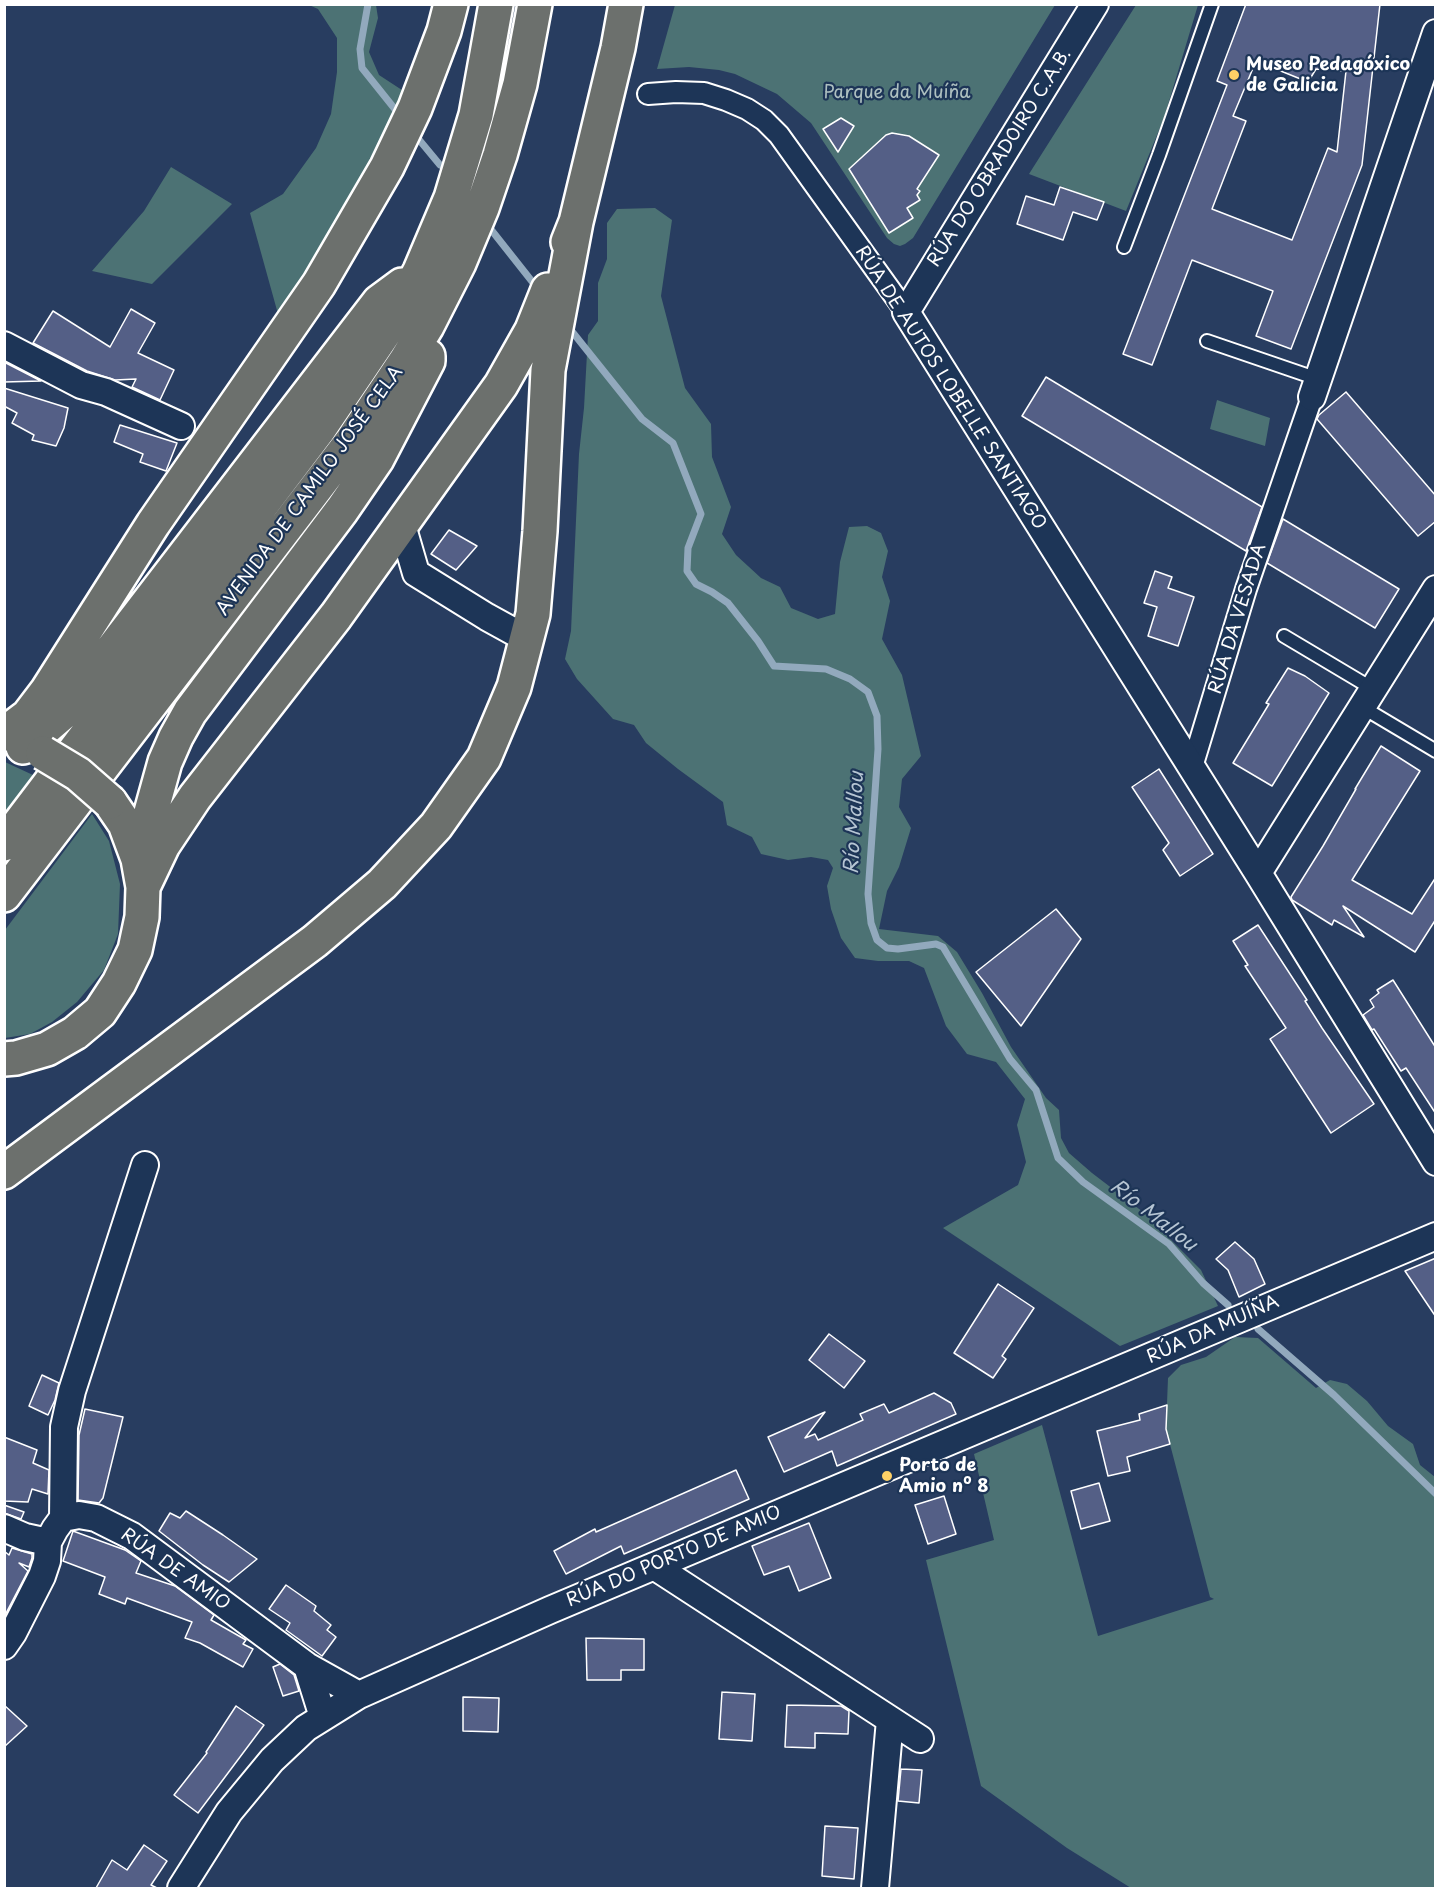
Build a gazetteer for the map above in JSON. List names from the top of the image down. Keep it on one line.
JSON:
{"streets":{"highway":["AVENIDA DE CAMILO JOSÉ CELA"],"street":["RÚA DO OBRADOIRO C.A.B.","RÚA DE AUTOS LOBELLE SANTIAGO","RÚA DA VESADA","RÚA DA MUÍÑA","RÚA DO PORTO DE AMIO","RÚA DE AMIO"]},"crossings":[["RÚA DO OBRADOIRO C.A.B.","RÚA DE AUTOS LOBELLE SANTIAGO"],["RÚA DE AUTOS LOBELLE SANTIAGO","RÚA DA VESADA"],["RÚA DA MUÍÑA","RÚA DO PORTO DE AMIO"],["RÚA DO PORTO DE AMIO","RÚA DE AMIO"]],"water":["Río Mallou"],"parks":["Parque da Muíña"],"places":["Museo Pedagóxico de Galicia","Porto de Amio nº 8"]}
